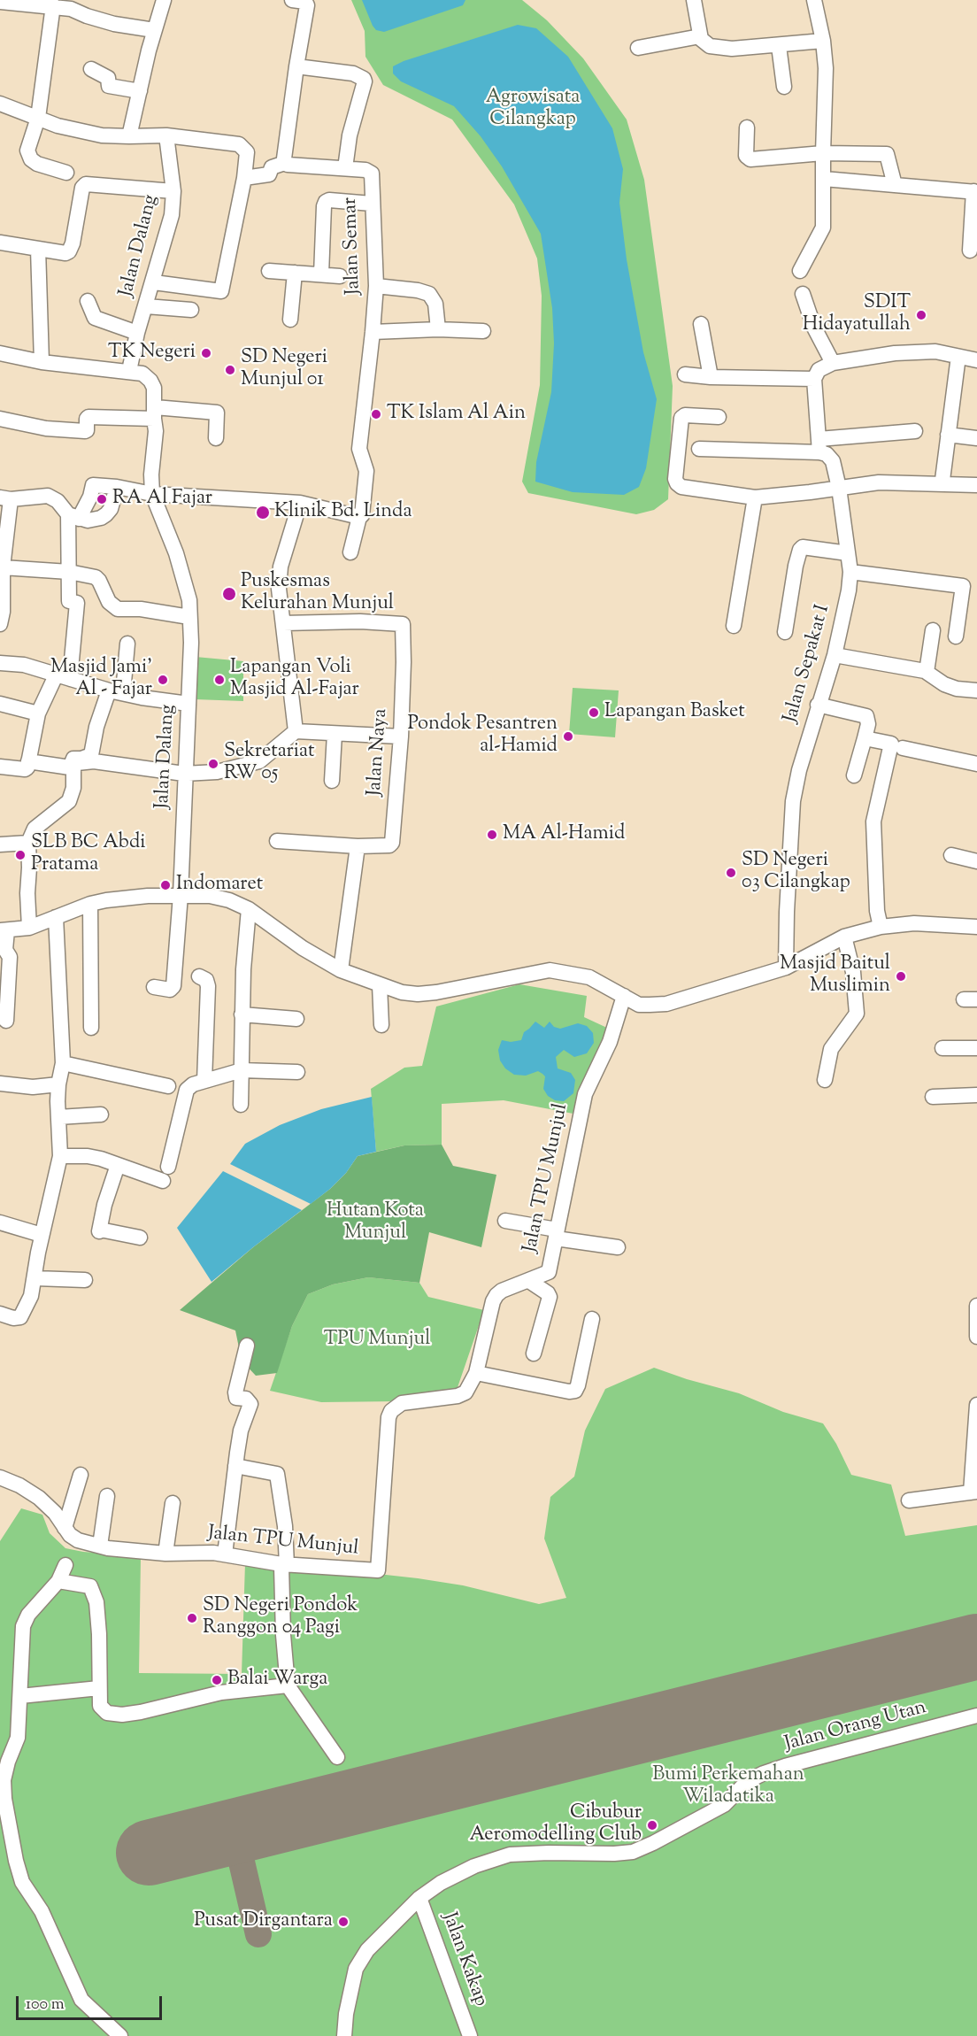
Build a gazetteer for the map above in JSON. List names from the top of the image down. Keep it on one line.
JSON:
{"streets":{"street":["Jalan Dalang","Jalan Semar","Jalan Sepakat I","Jalan Naya","Jalan TPU Munjul","Jalan Orang Utan","Jalan Kakap"]},"crossings":[["Jalan Orang Utan","Jalan Kakap"]],"parks":["Agrowisata Cilangkap","Hutan Kota Munjul","TPU Munjul","Bumi Perkemahan Wiladatika"],"places":["SDIT Hidayatullah","TK Negeri","SD Negeri Munjul 01","TK Islam Al Ain","RA Al Fajar","Klinik Bd. Linda","Puskesmas Kelurahan Munjul","Masjid Jami' Al - Fajar","Lapangan Voli Masjid Al-Fajar","Lapangan Basket","Pondok Pesantren al-Hamid","Sekretariat RW 05","MA Al-Hamid","SLB BC Abdi Pratama","SD Negeri 03 Cilangkap","Indomaret","Masjid Baitul Muslimin","SD Negeri Pondok Ranggon 04 Pagi","Balai Warga","Cibubur Aeromodelling Club","Pusat Dirgantara"],"scale_bar":"100 m"}
